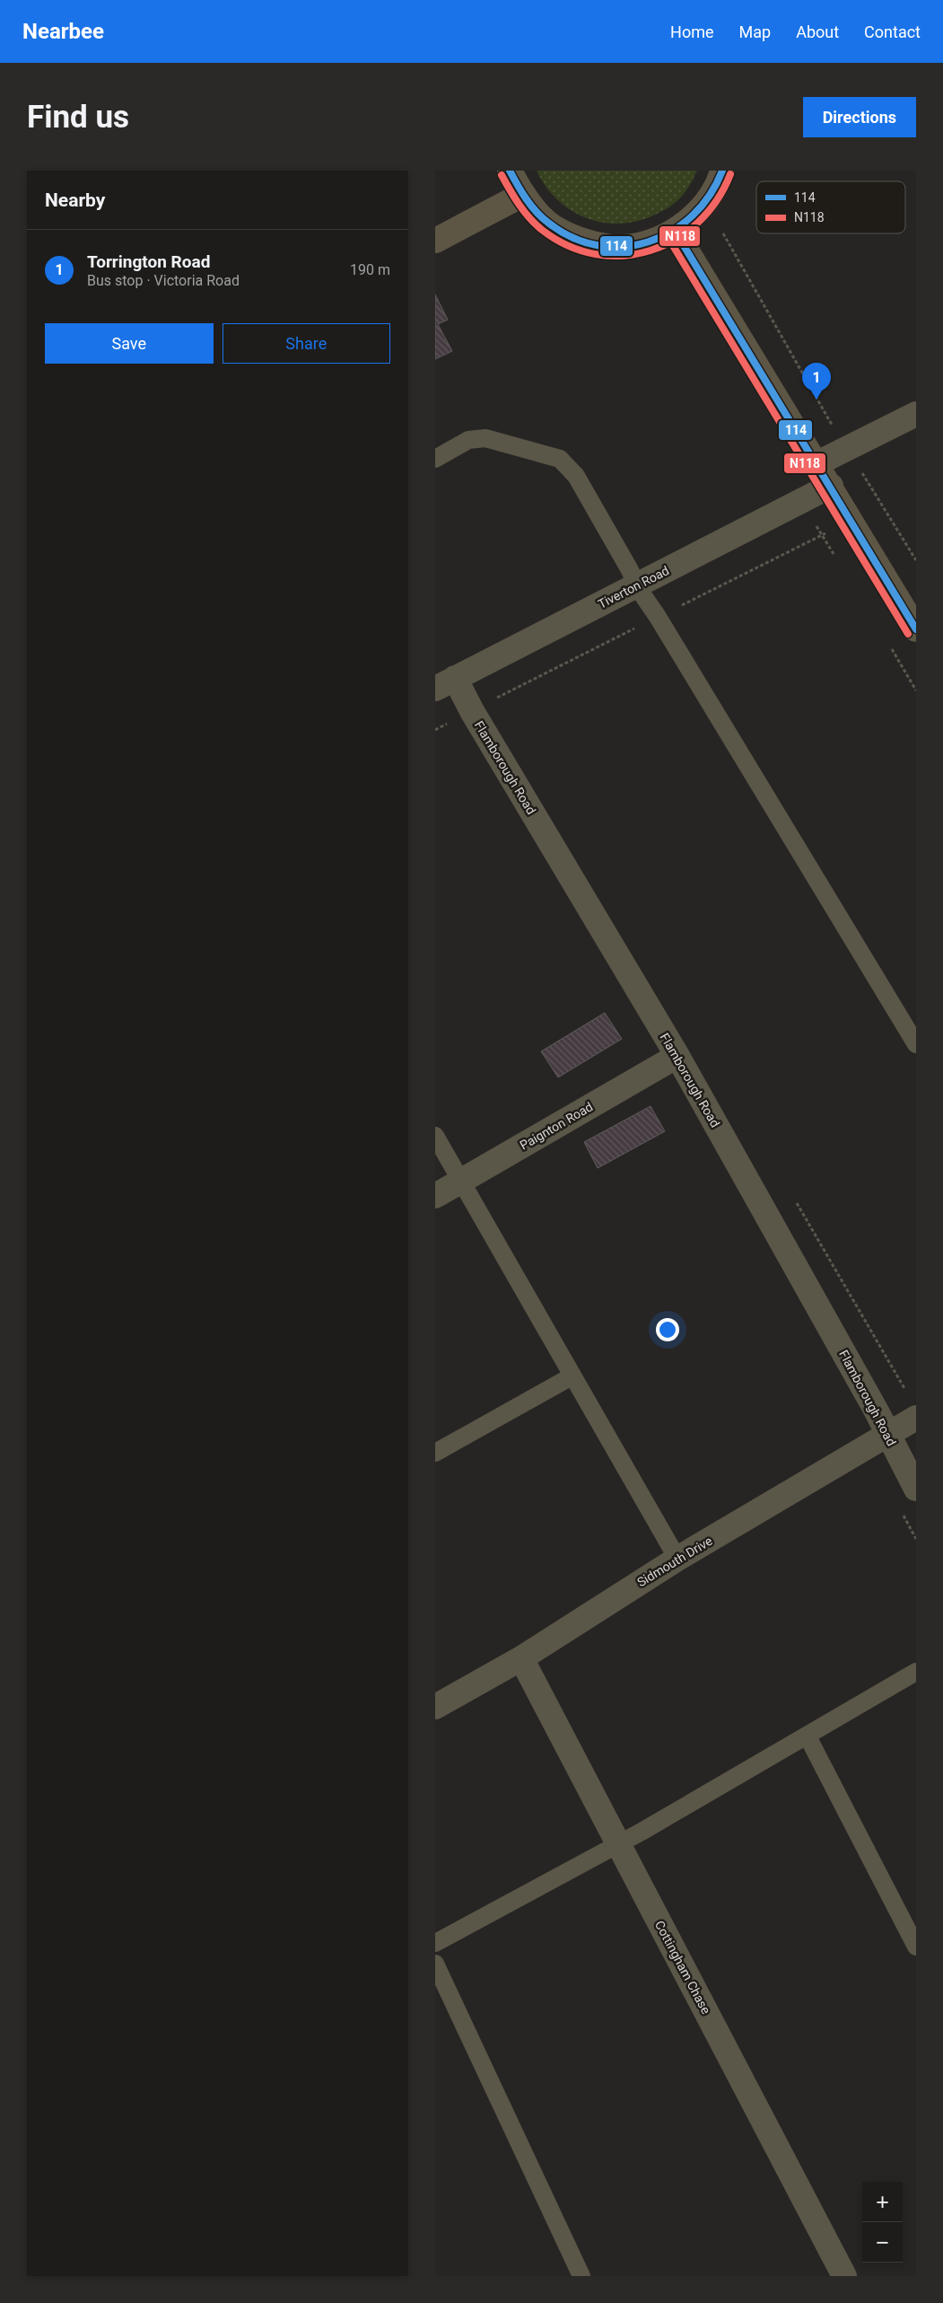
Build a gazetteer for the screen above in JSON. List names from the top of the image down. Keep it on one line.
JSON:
{"streets":{"street":["Tiverton Road","Flamborough Road","Paignton Road","Sidmouth Drive","Cottingham Chase"]},"crossings":[["Tiverton Road","Flamborough Road"],["Flamborough Road","Paignton Road"],["Flamborough Road","Sidmouth Drive"],["Sidmouth Drive","Cottingham Chase"]],"lines":["transit line 114","transit line N118"],"legend":["114","N118"],"page":{"header":"Nearbee","nav":["Home","Map","About","Contact"],"buttons":["Directions",["Save","Share"]],"title":"Find us","heading":"Nearby","list":[{"mark":"1","name":"Torrington Road","note":"Bus stop · Victoria Road","value":"190 m"}],"pins":"1","map_buttons":["+","−"]}}
